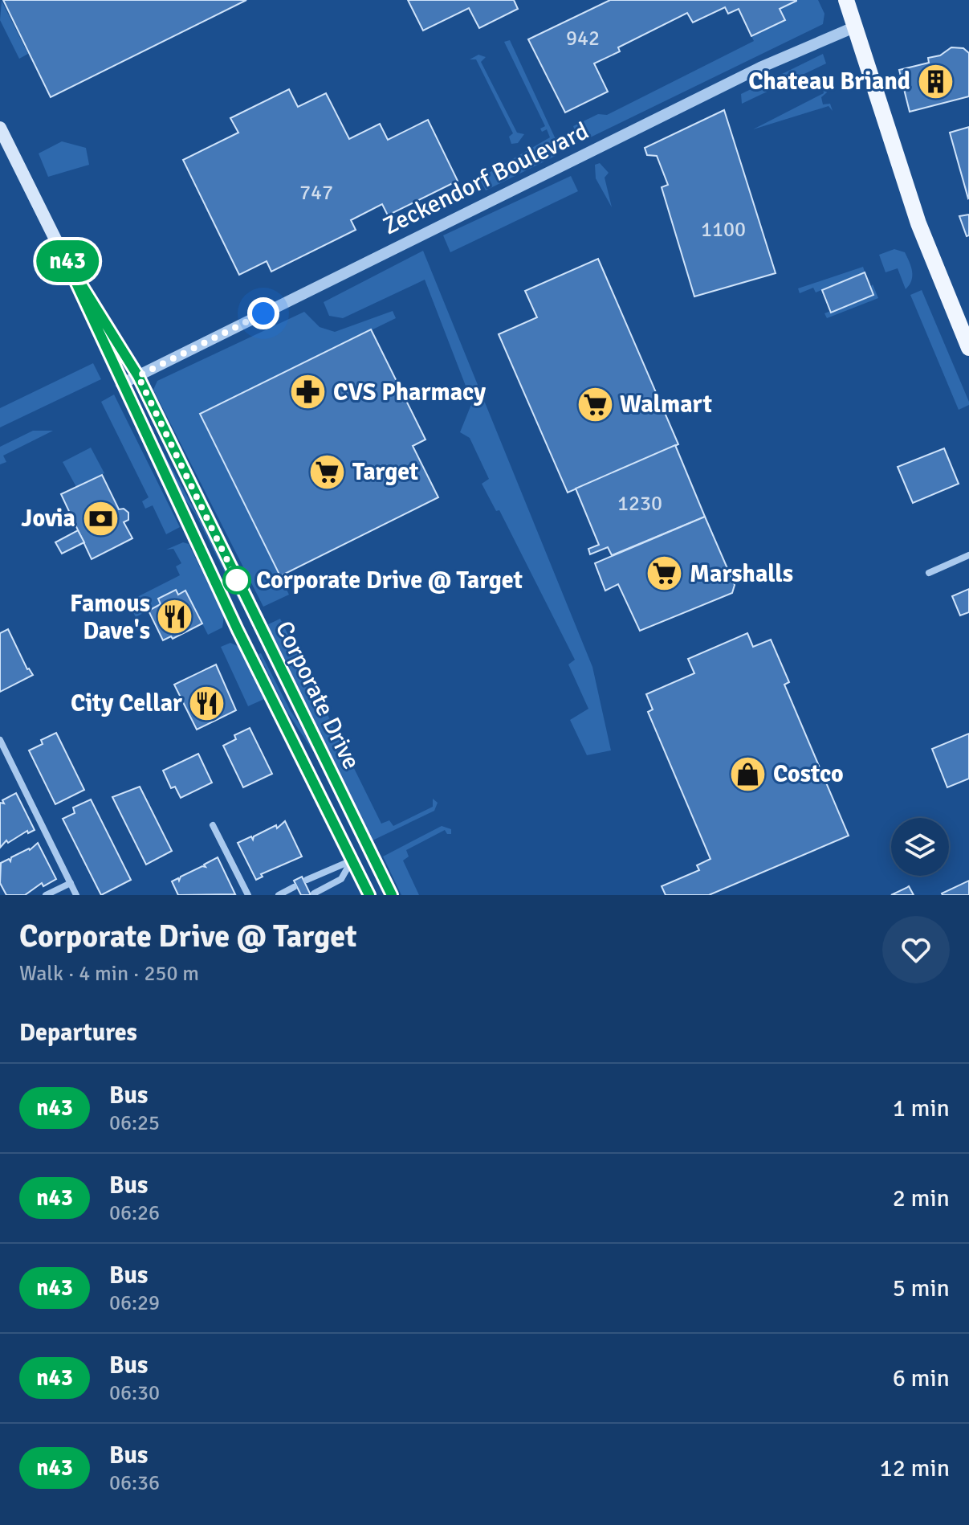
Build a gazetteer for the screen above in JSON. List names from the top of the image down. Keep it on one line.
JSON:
{"streets":{"main road":["Corporate Drive"],"street":["Zeckendorf Boulevard"]},"crossings":[["Zeckendorf Boulevard","Corporate Drive"]],"places":{"building":["Chateau Briand"],"pharmacy":["CVS Pharmacy"],"supermarket":["Walmart","Target","Marshalls"],"bank":["Jovia"],"other":["Corporate Drive @ Target"],"restaurant":["Famous Dave's","City Cellar"],"shop":["Costco"]},"lines":["bus line n43"],"house_numbers":["942","747","1100","1230"],"page":{"on_map":"n43","heading":[["Corporate Drive @ Target","Walk · 4 min · 250 m"],"Departures"],"list":[{"mark":"n43","name":"Bus","note":"06:25","value":"1 min"},{"mark":"n43","name":"Bus","note":"06:26","value":"2 min"},{"mark":"n43","name":"Bus","note":"06:29","value":"5 min"},{"mark":"n43","name":"Bus","note":"06:30","value":"6 min"},{"mark":"n43","name":"Bus","note":"06:36","value":"12 min"}]}}
